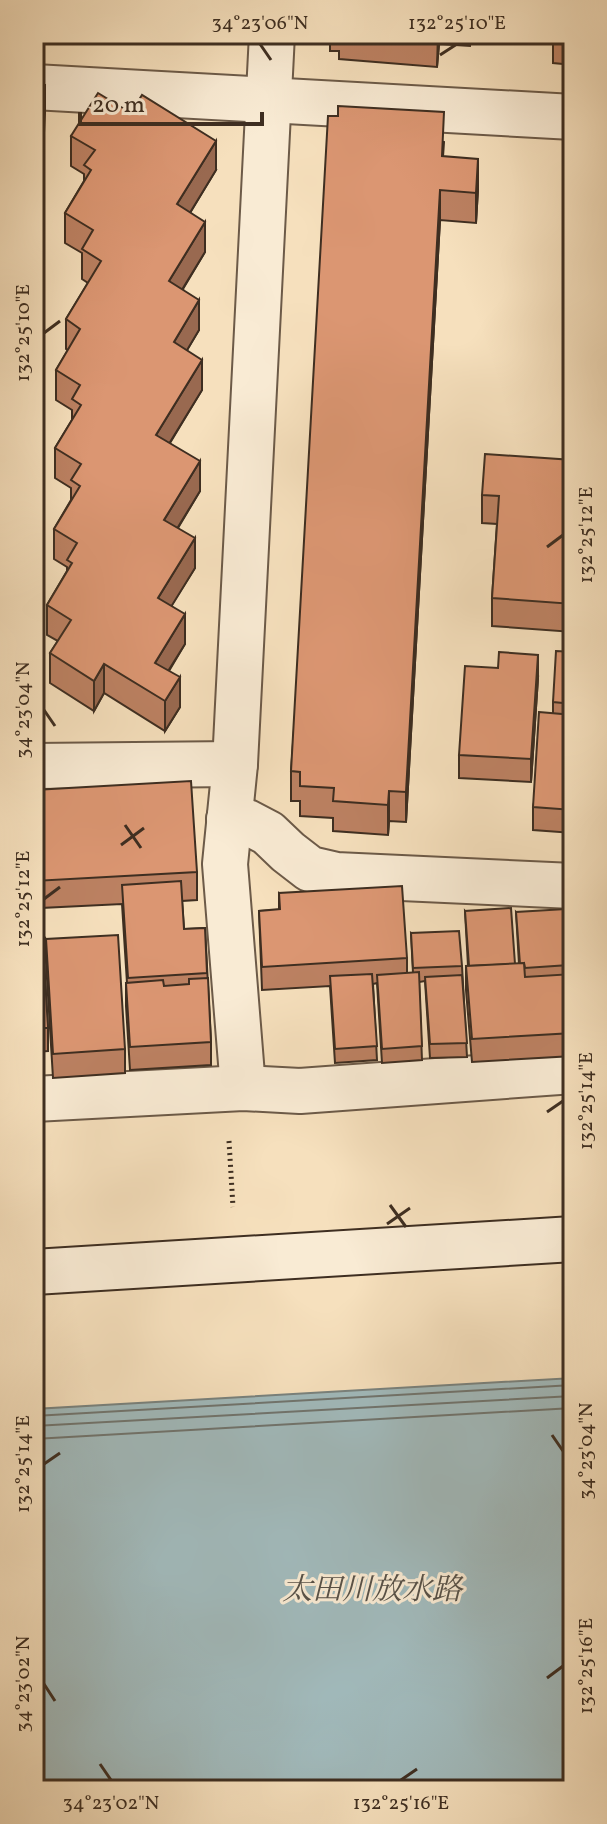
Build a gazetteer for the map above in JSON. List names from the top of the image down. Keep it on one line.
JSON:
{"water":["太田川放水路"],"scale_bar":"20 m","coordinates":["34°23'06\"N","132°25'10\"E","132°25'12\"E","34°23'04\"N","132°25'14\"E","132°25'16\"E","34°23'02\"N"]}
